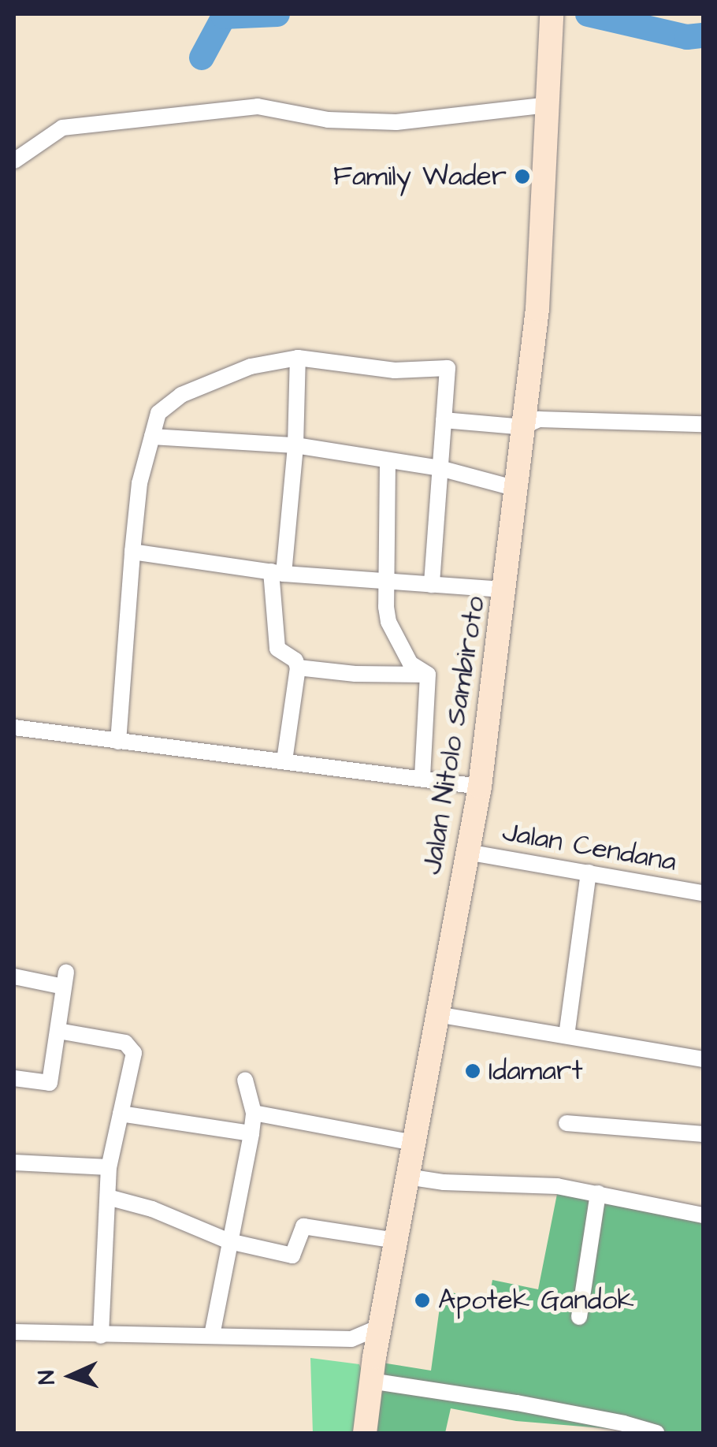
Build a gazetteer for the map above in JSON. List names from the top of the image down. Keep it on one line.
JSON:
{"streets":{"street":["Jalan Nitolo Sambiroto","Jalan Cendana"]},"crossings":[["Jalan Nitolo Sambiroto","Jalan Cendana"]],"places":["Family Wader","Idamart","Apotek Gandok"],"north":"left"}
